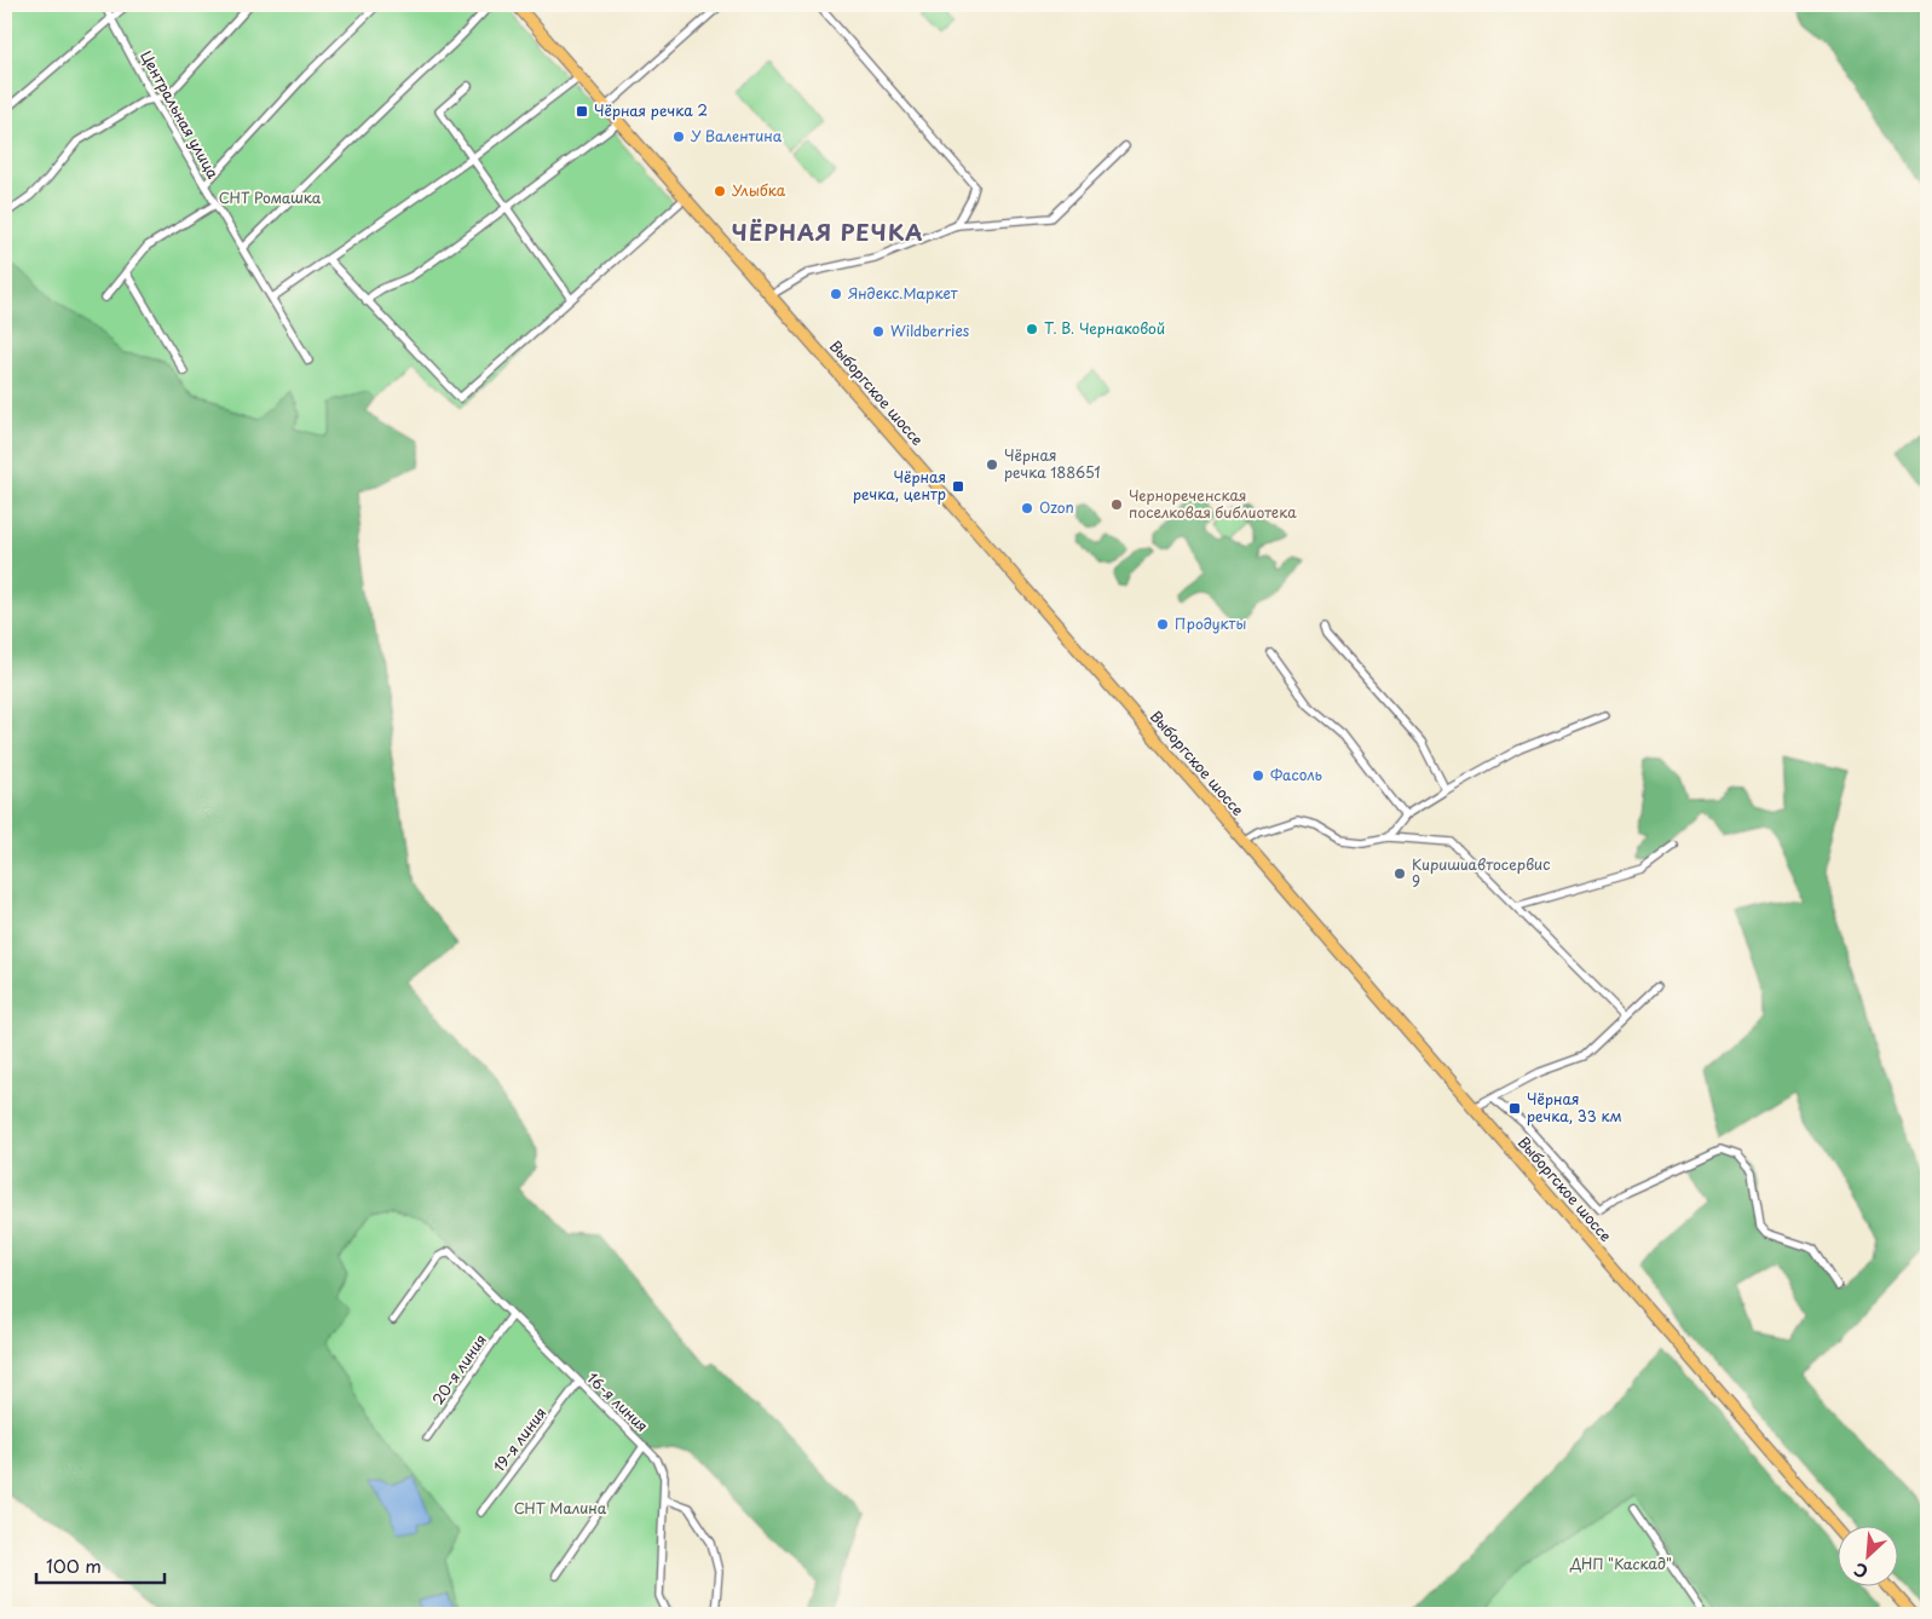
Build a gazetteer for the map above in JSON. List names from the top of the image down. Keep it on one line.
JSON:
{"streets":{"main road":["Выборгское шоссе"],"street":["Центральная улица","20-я линия","16-я линия","19-я линия"]},"crossings":[["20-я линия","16-я линия"],["16-я линия","19-я линия"]],"districts":["ЧЁРНАЯ РЕЧКА"],"parks":["СНТ Ромашка","СНТ Малина","ДНП \"Каскад\""],"places":{"transit":["Чёрная речка 2","Чёрная речка, центр","Чёрная речка, 33 км"],"other":["У Валентина","Улыбка","Яндекс.Маркет","Т. В. Чернаковой","Wildberries","Чёрная речка 188651","Чернореченская поселковая библиотека","Ozon","Продукты","Фасоль","Киришиавтосервис 9"]},"scale_bar":"100 m","north":"bottom left"}
